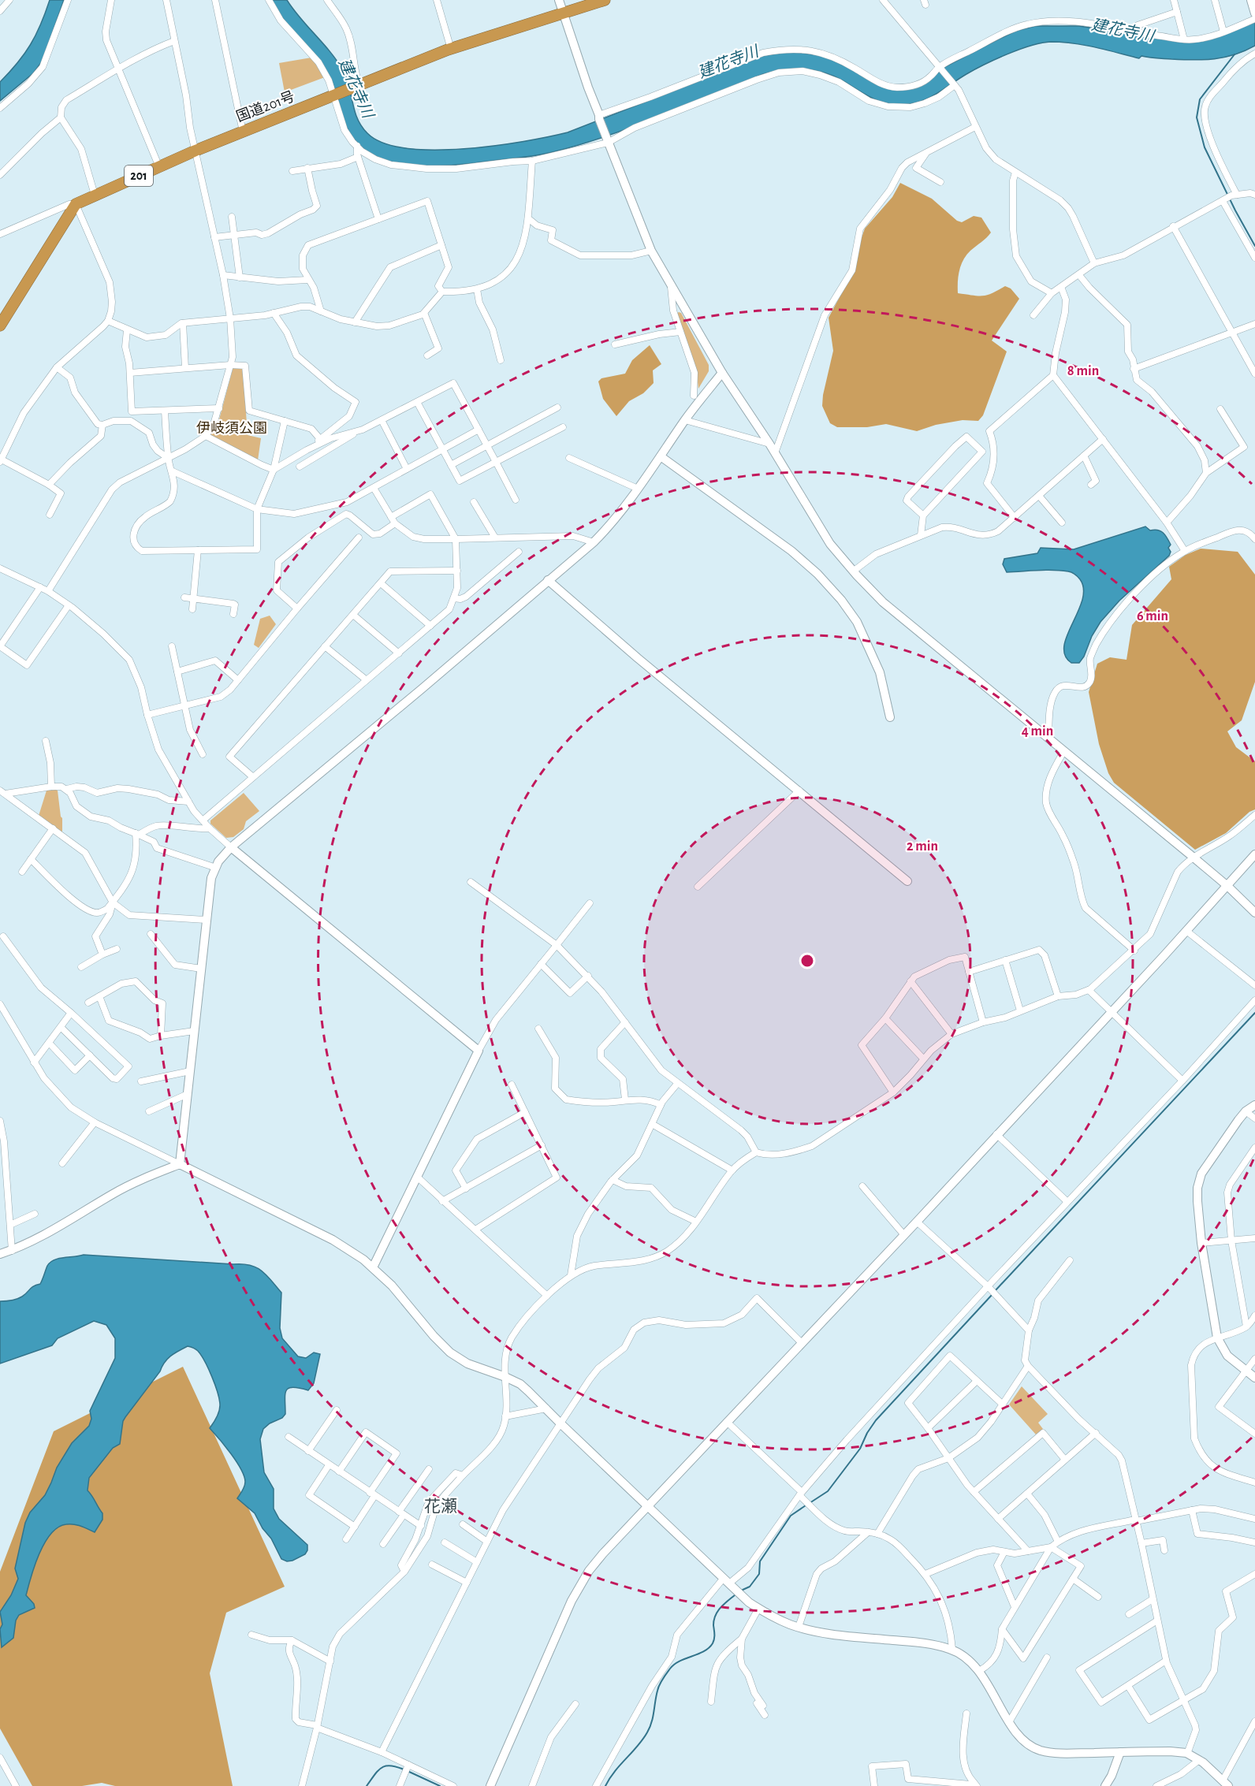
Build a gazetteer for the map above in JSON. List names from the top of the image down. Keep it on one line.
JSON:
{"streets":{"highway":["国道201号","201"]},"districts":["花瀬"],"water":["建花寺川"],"parks":["伊岐須公園"],"rings":["8 min","6 min","4 min","2 min"]}
